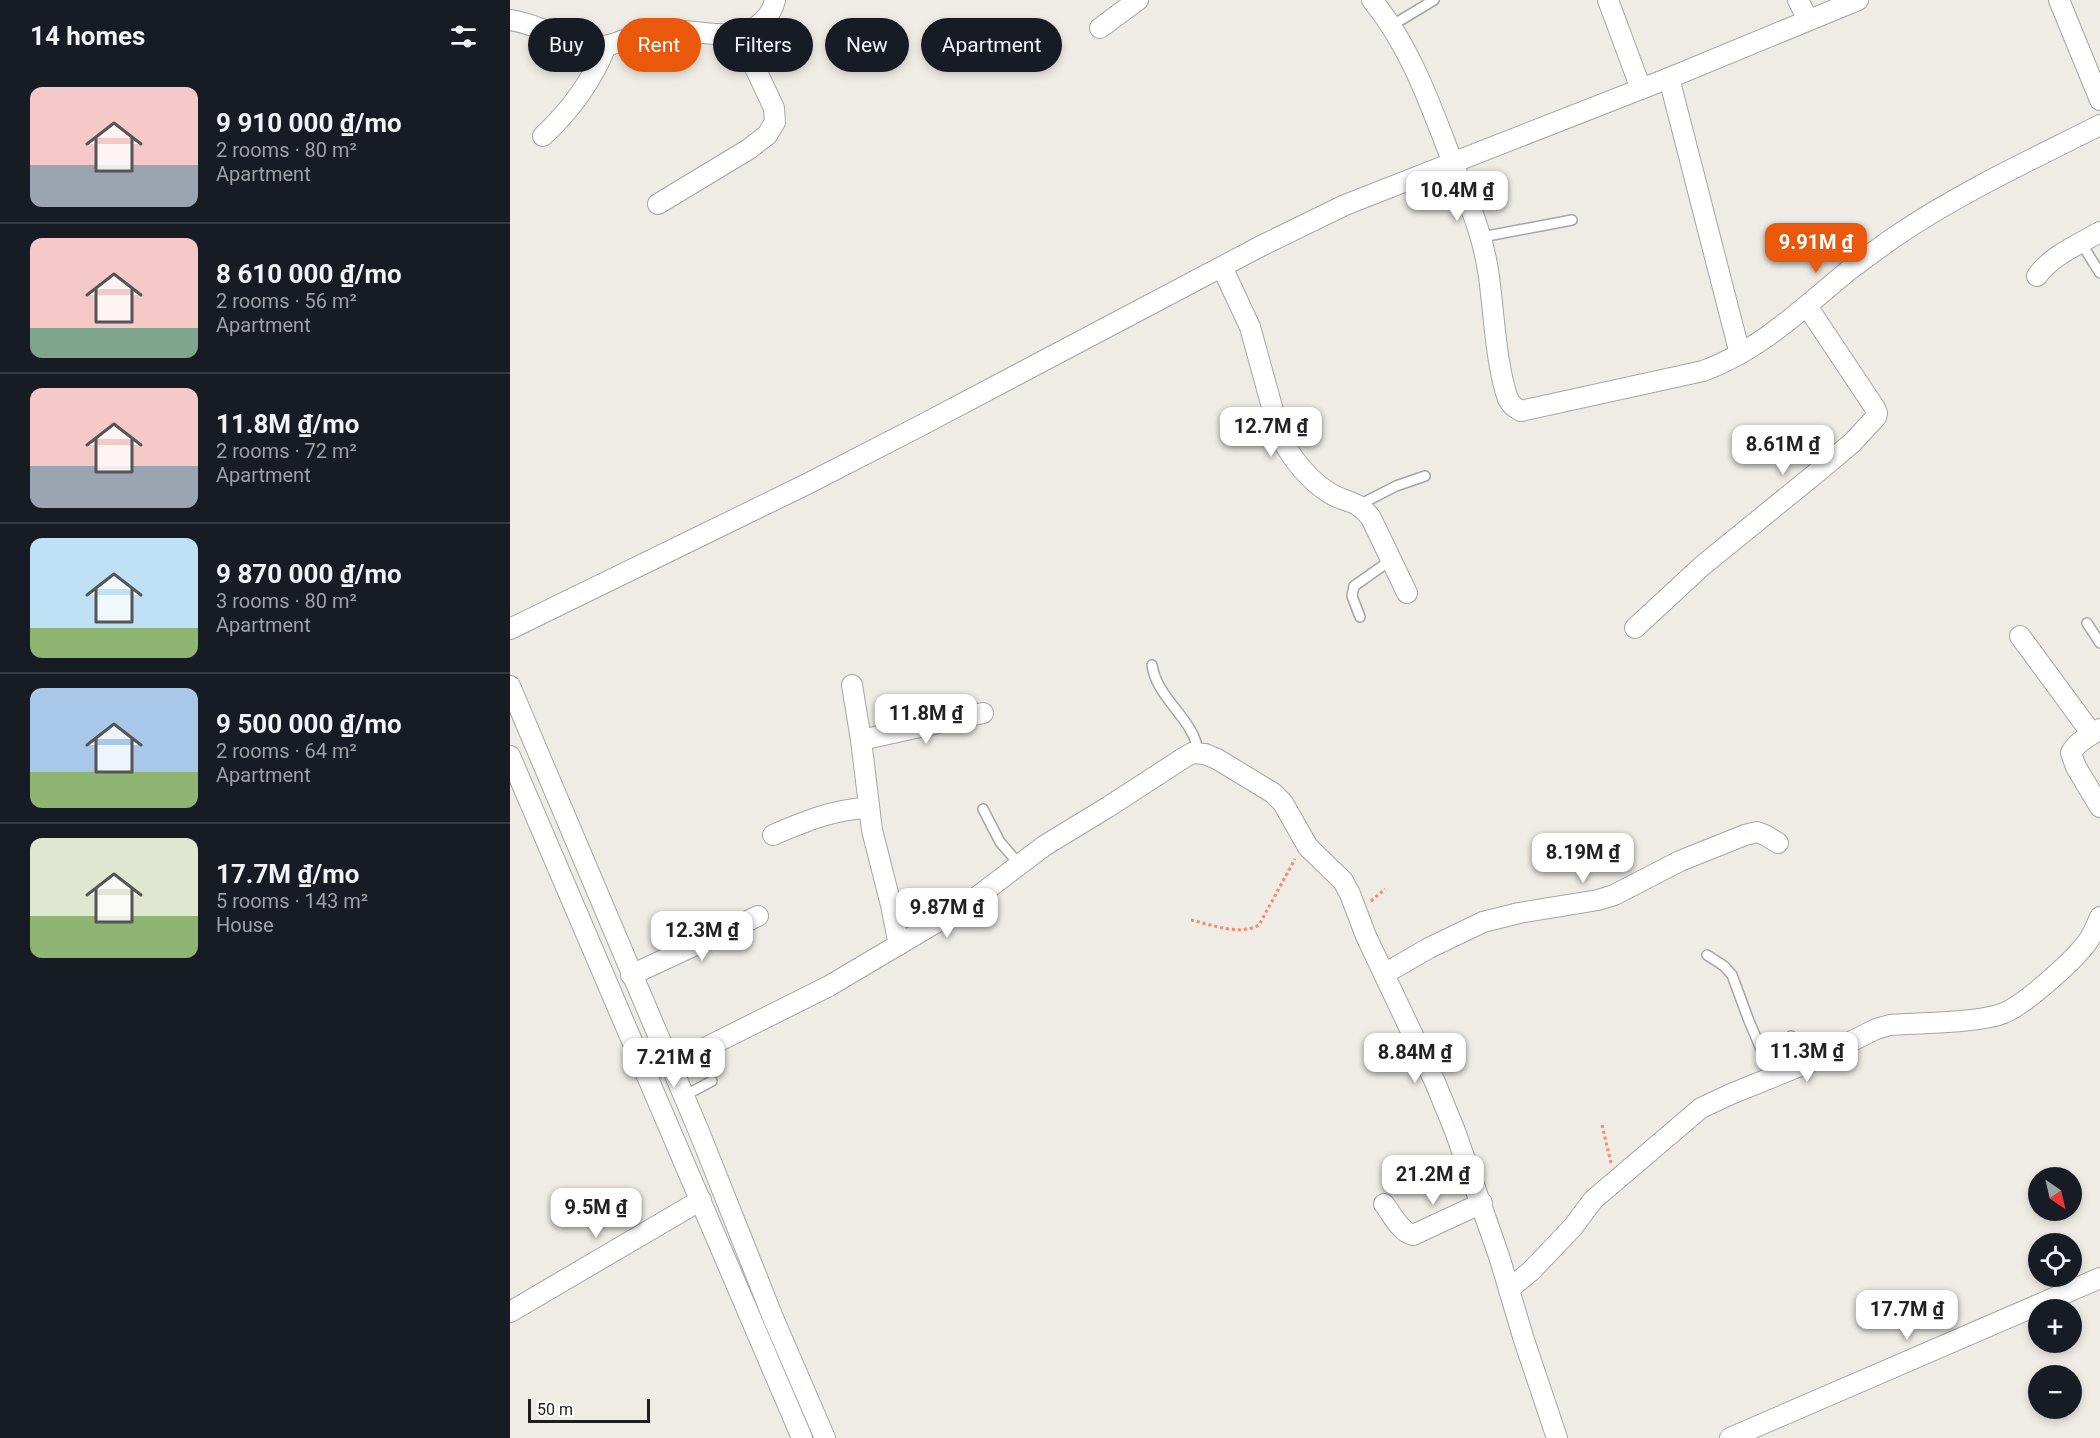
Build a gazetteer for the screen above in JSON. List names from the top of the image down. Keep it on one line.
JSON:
{"scale_bar":"50 m","north":"bottom right","page":{"heading":"14 homes","chip":["Buy","Rent","Filters","New","Apartment"],"list":[{"name":"9 910 000 ₫/mo","note":"2 rooms · 80 m² · Apartment"},{"name":"8 610 000 ₫/mo","note":"2 rooms · 56 m² · Apartment"},{"name":"11.8M ₫/mo","note":"2 rooms · 72 m² · Apartment"},{"name":"9 870 000 ₫/mo","note":"3 rooms · 80 m² · Apartment"},{"name":"9 500 000 ₫/mo","note":"2 rooms · 64 m² · Apartment"},{"name":"17.7M ₫/mo","note":"5 rooms · 143 m² · House"}],"price":["10.4M ₫","9.91M ₫","12.7M ₫","8.61M ₫","11.8M ₫","8.19M ₫","9.87M ₫","12.3M ₫","11.3M ₫","8.84M ₫","7.21M ₫","21.2M ₫","9.5M ₫","17.7M ₫"],"map_buttons":["+","−"],"scale":"50 m"}}
